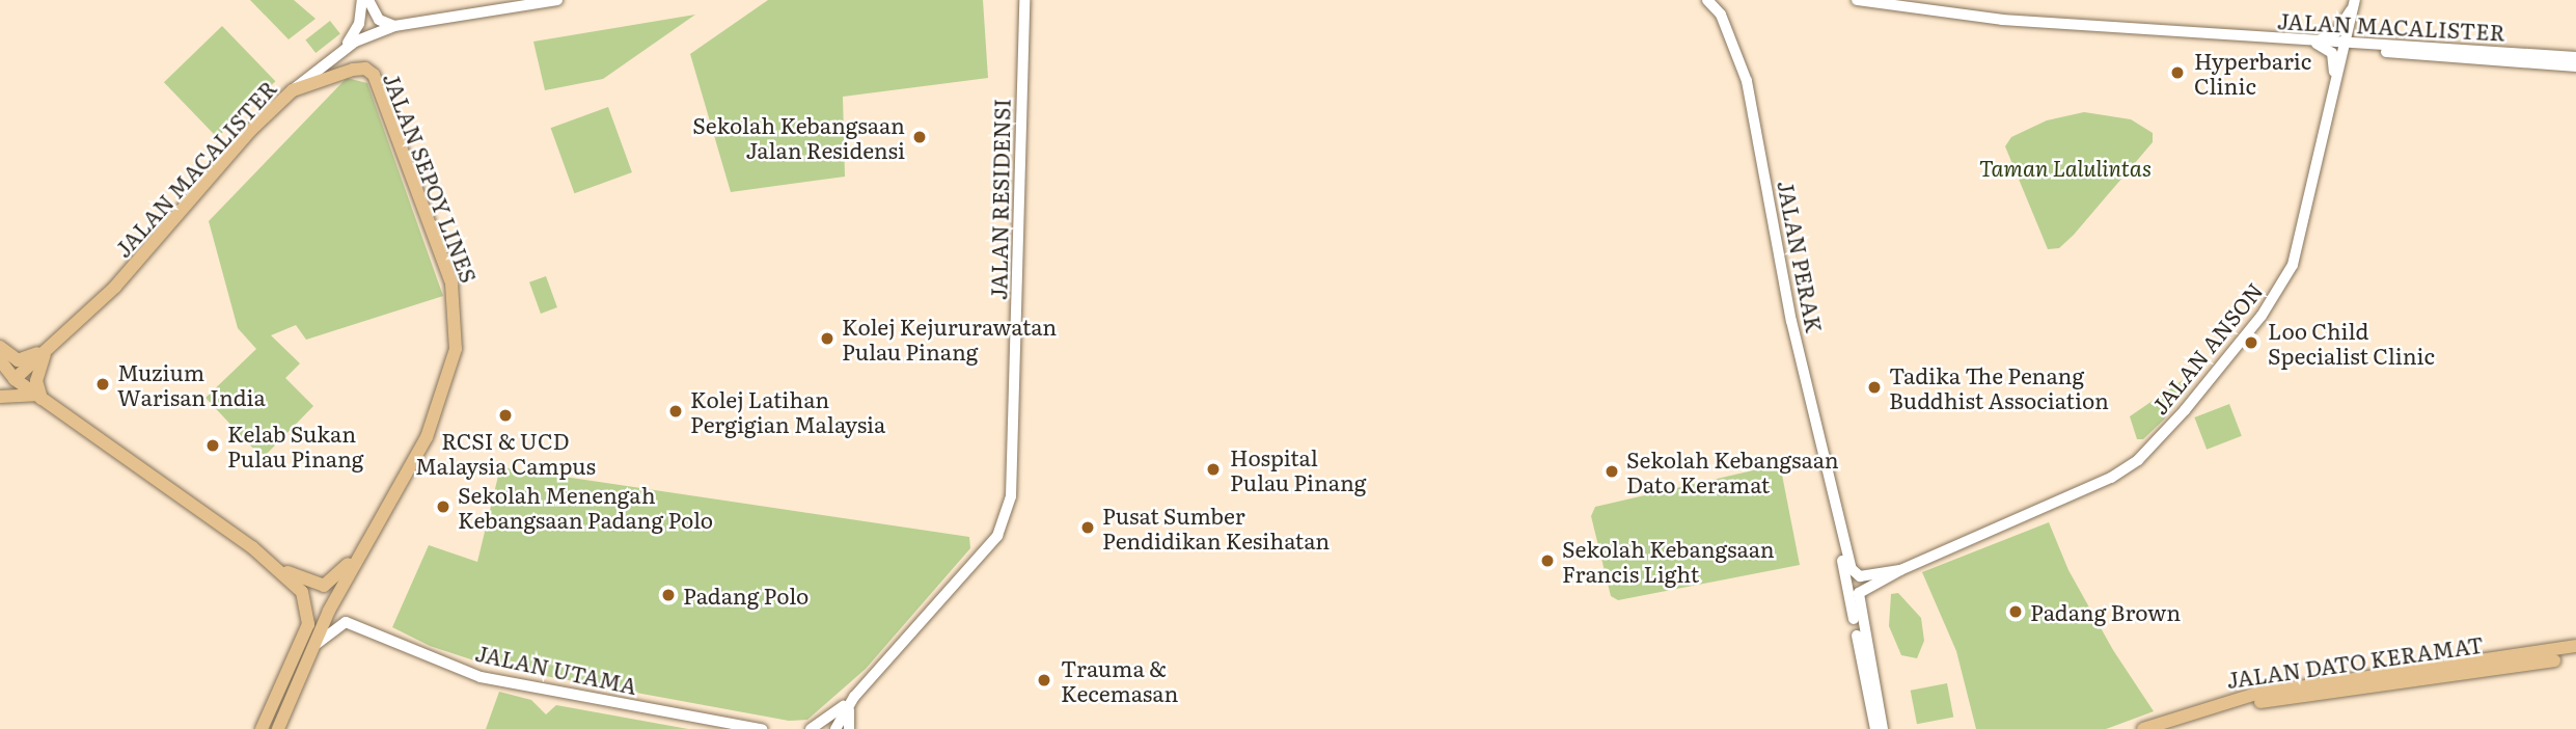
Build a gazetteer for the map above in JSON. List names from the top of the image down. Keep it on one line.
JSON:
{"streets":{"main road":["JALAN MACALISTER","JALAN SEPOY LINES","JALAN RESIDENSI","JALAN PERAK","JALAN ANSON","JALAN DATO KERAMAT","JALAN UTAMA"]},"crossings":[["JALAN MACALISTER","JALAN SEPOY LINES"],["JALAN MACALISTER","JALAN ANSON"],["JALAN SEPOY LINES","JALAN UTAMA"],["JALAN PERAK","JALAN ANSON"]],"parks":["Taman Lalulintas"],"places":["Hyperbaric Clinic","Sekolah Kebangsaan Jalan Residensi","Kolej Kejururawatan Pulau Pinang","Loo Child Specialist Clinic","Muzium Warisan India","Tadika The Penang Buddhist Association","Kolej Latihan Pergigian Malaysia","RCSI & UCD Malaysia Campus","Kelab Sukan Pulau Pinang","Hospital Pulau Pinang","Sekolah Kebangsaan Dato Keramat","Sekolah Menengah Kebangsaan Padang Polo","Pusat Sumber Pendidikan Kesihatan","Sekolah Kebangsaan Francis Light","Padang Polo","Padang Brown","Trauma & Kecemasan"]}
